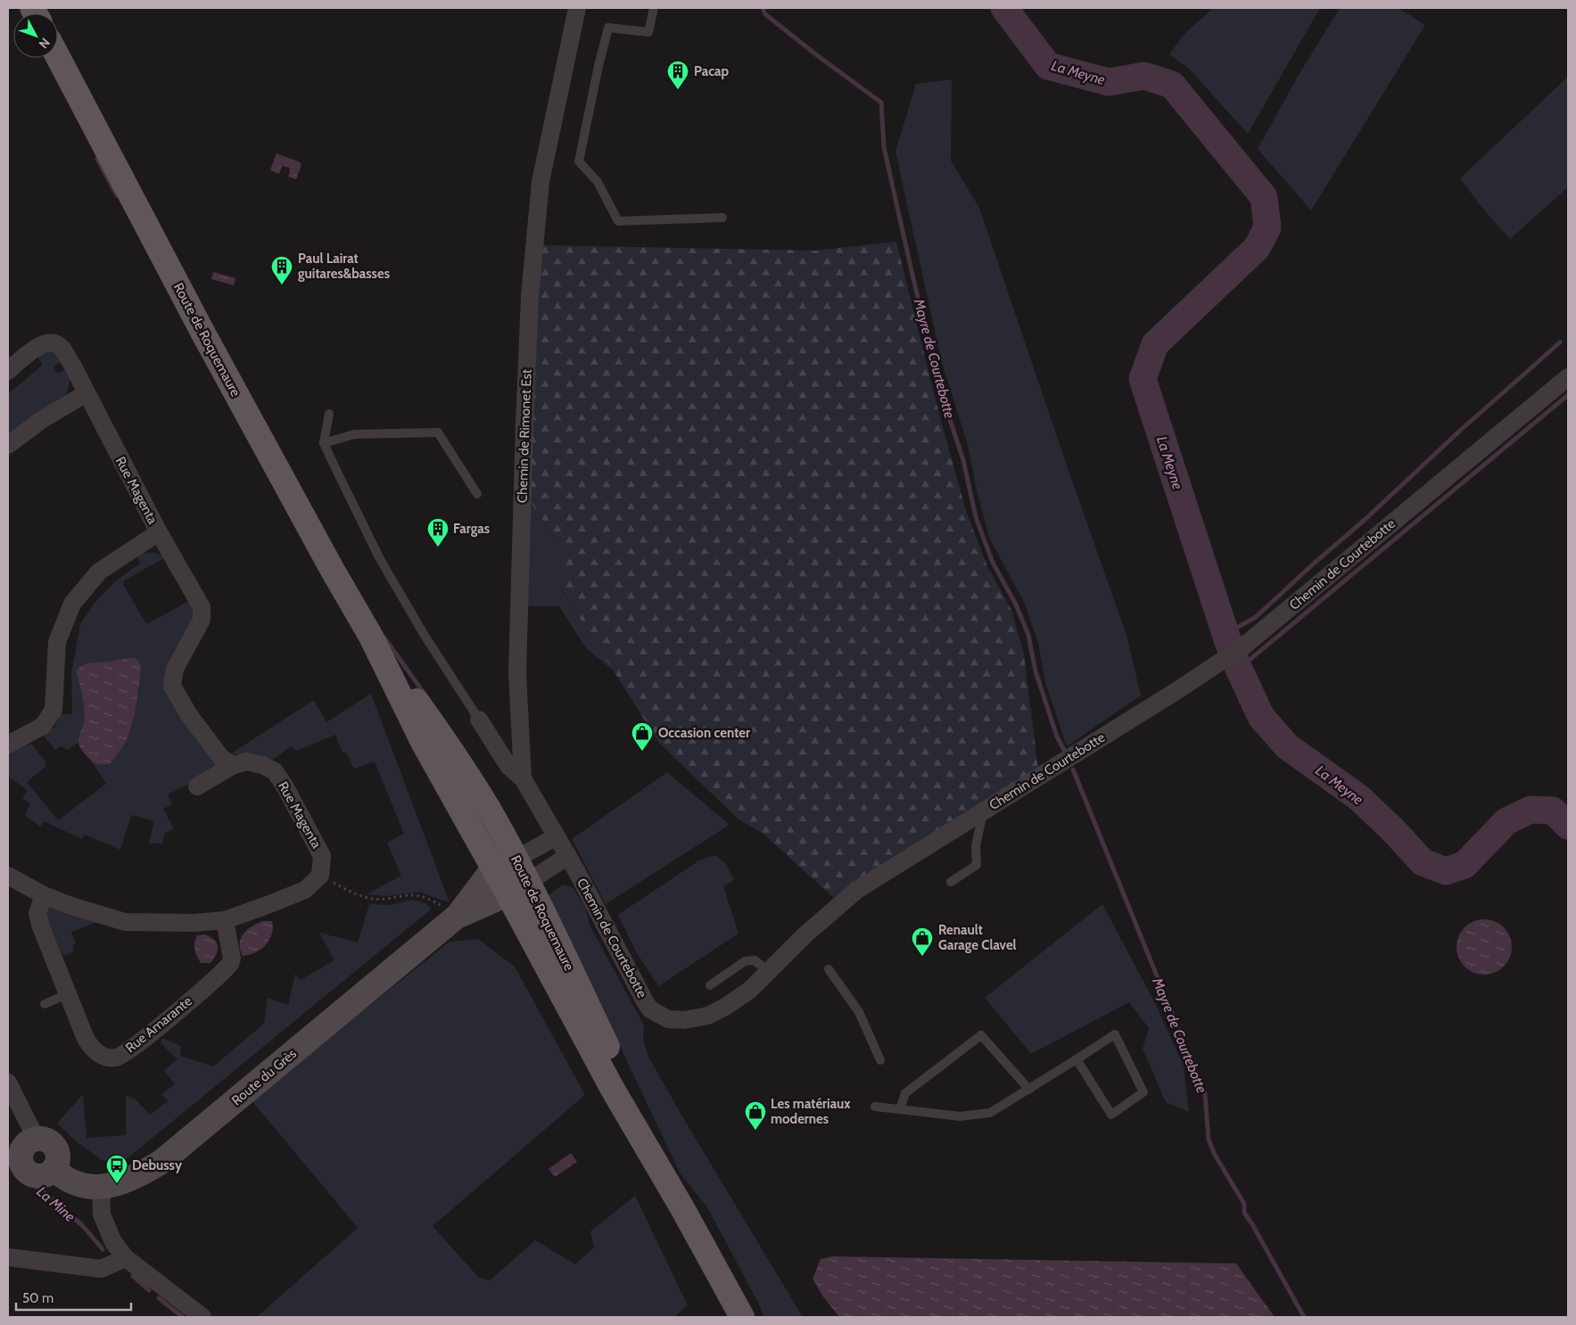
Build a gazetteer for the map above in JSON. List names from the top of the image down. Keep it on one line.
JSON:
{"streets":{"main road":["Route de Roquemaure"],"street":["Chemin de Rimonet Est","Rue Magenta","Chemin de Courtebotte","Rue Amarante","Route du Grès"]},"crossings":[["Chemin de Rimonet Est","Chemin de Courtebotte"]],"water":["La Meyne","Mayre de Courtebotte","La Mine"],"places":{"building":["Pacap","Paul Lairat guitares&basses","Fargas"],"shop":["Occasion center","Renault Garage Clavel","Les matériaux modernes"],"bus stop":["Debussy"]},"scale_bar":"50 m","north":"bottom right"}
